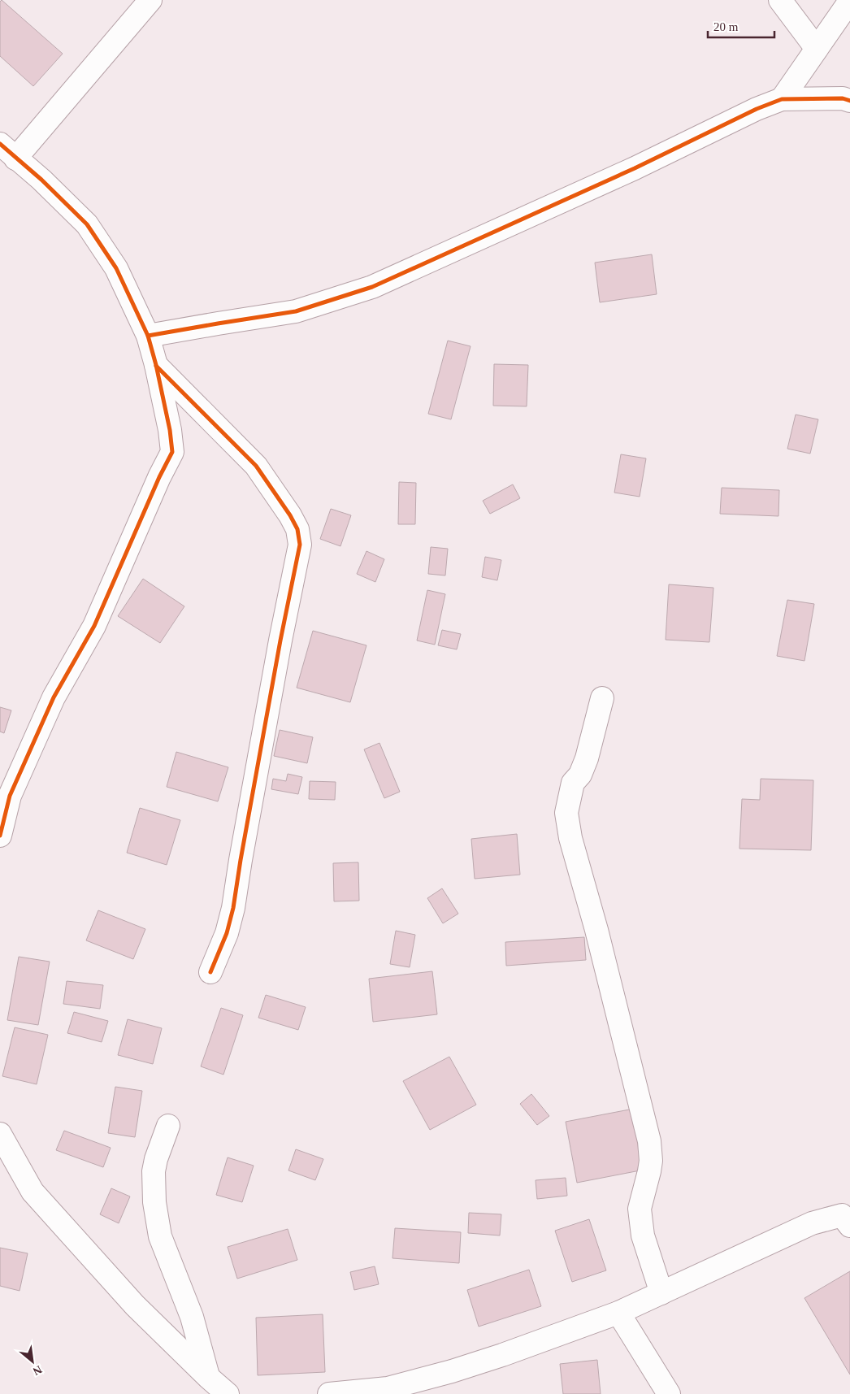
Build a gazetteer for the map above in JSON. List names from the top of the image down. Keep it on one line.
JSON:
{"scale_bar":"20 m","north":"bottom right"}
